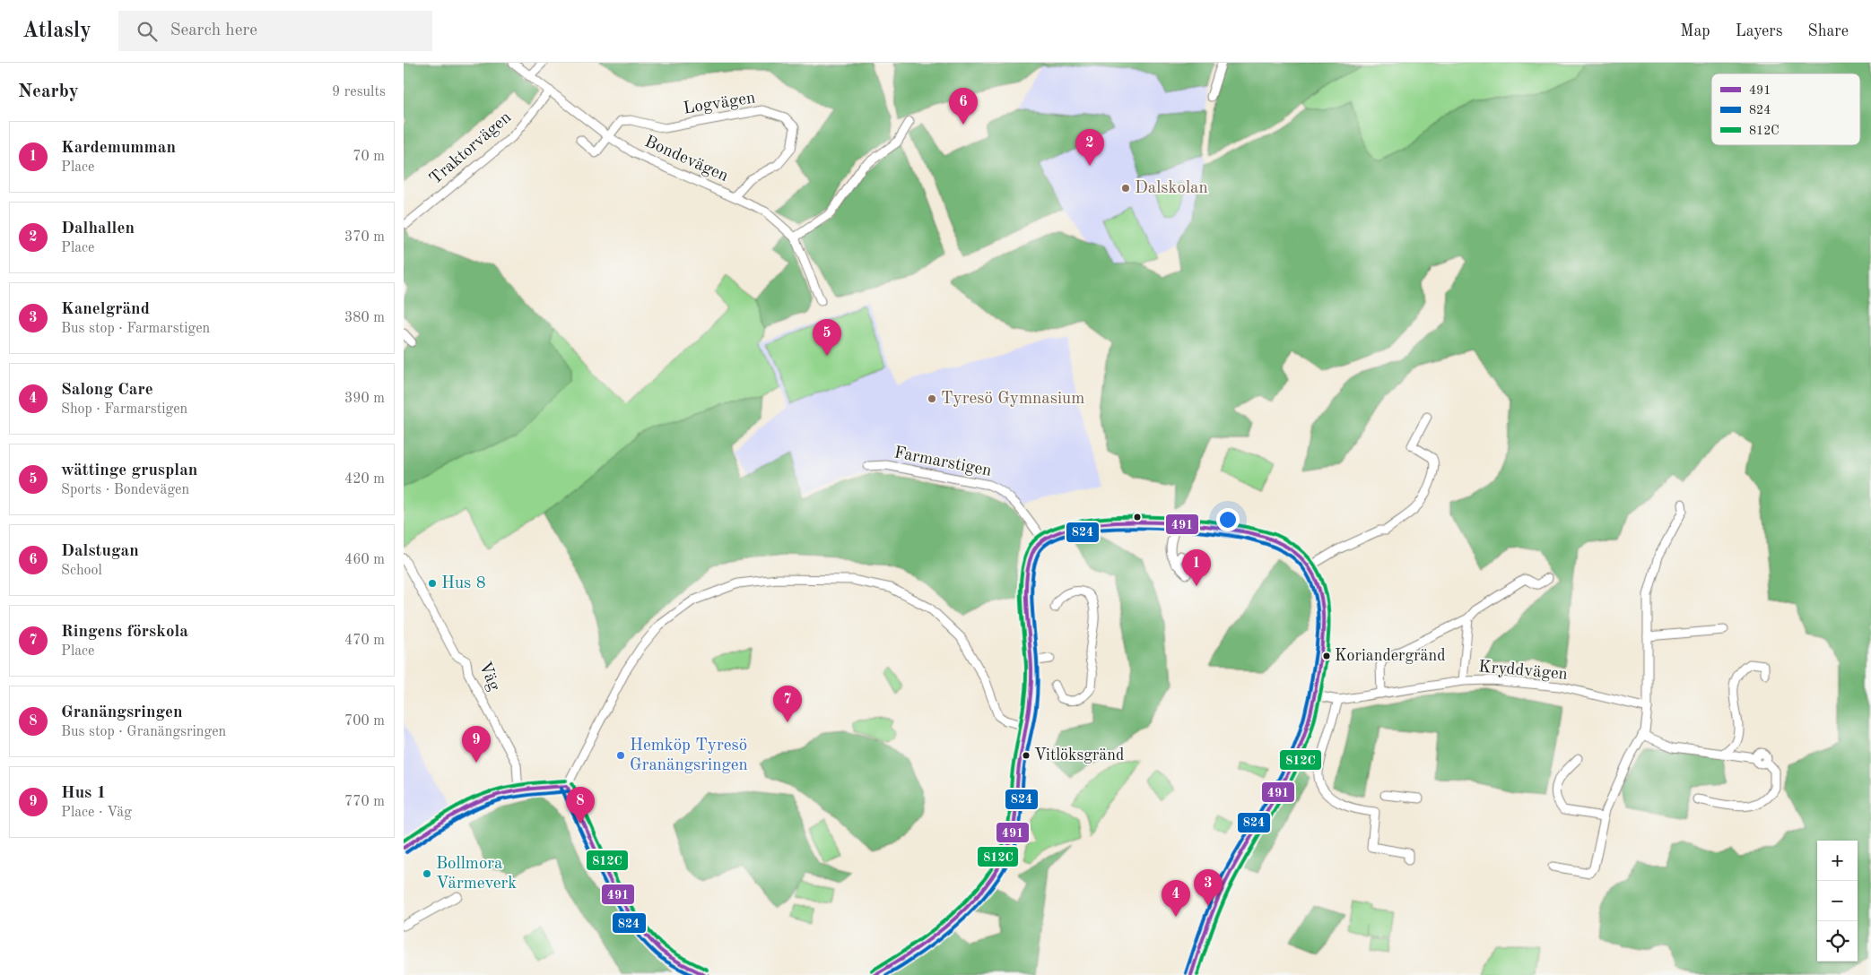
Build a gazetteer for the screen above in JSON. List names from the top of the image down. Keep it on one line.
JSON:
{"streets":{"street":["Logvägen","Traktorvägen","Bondevägen","Farmarstigen","Kryddvägen","Väg"]},"crossings":[["Logvägen","Bondevägen"],["Traktorvägen","Bondevägen"]],"places":["Dalskolan","Tyresö Gymnasium","Hus 8","Koriandergränd","Hemköp Tyresö Granängsringen","Vitlöksgränd","Bollmora Värmeverk"],"lines":["transit line 812C","transit line 491","transit line 824"],"legend":["491","824","812C"],"page":{"header":"Atlasly","search":"Search here","nav":["Map","Layers","Share"],"heading":["Nearby","9 results"],"pins":["6","2","5","1","7","9","8","3","4"],"list":[{"mark":"1","name":"Kardemumman","note":"Place","value":"70 m"},{"mark":"2","name":"Dalhallen","note":"Place","value":"370 m"},{"mark":"3","name":"Kanelgränd","note":"Bus stop · Farmarstigen","value":"380 m"},{"mark":"4","name":"Salong Care","note":"Shop · Farmarstigen","value":"390 m"},{"mark":"5","name":"wättinge grusplan","note":"Sports · Bondevägen","value":"420 m"},{"mark":"6","name":"Dalstugan","note":"School","value":"460 m"},{"mark":"7","name":"Ringens förskola","note":"Place","value":"470 m"},{"mark":"8","name":"Granängsringen","note":"Bus stop · Granängsringen","value":"700 m"},{"mark":"9","name":"Hus 1","note":"Place · Väg","value":"770 m"}],"map_buttons":["+","−"]}}
